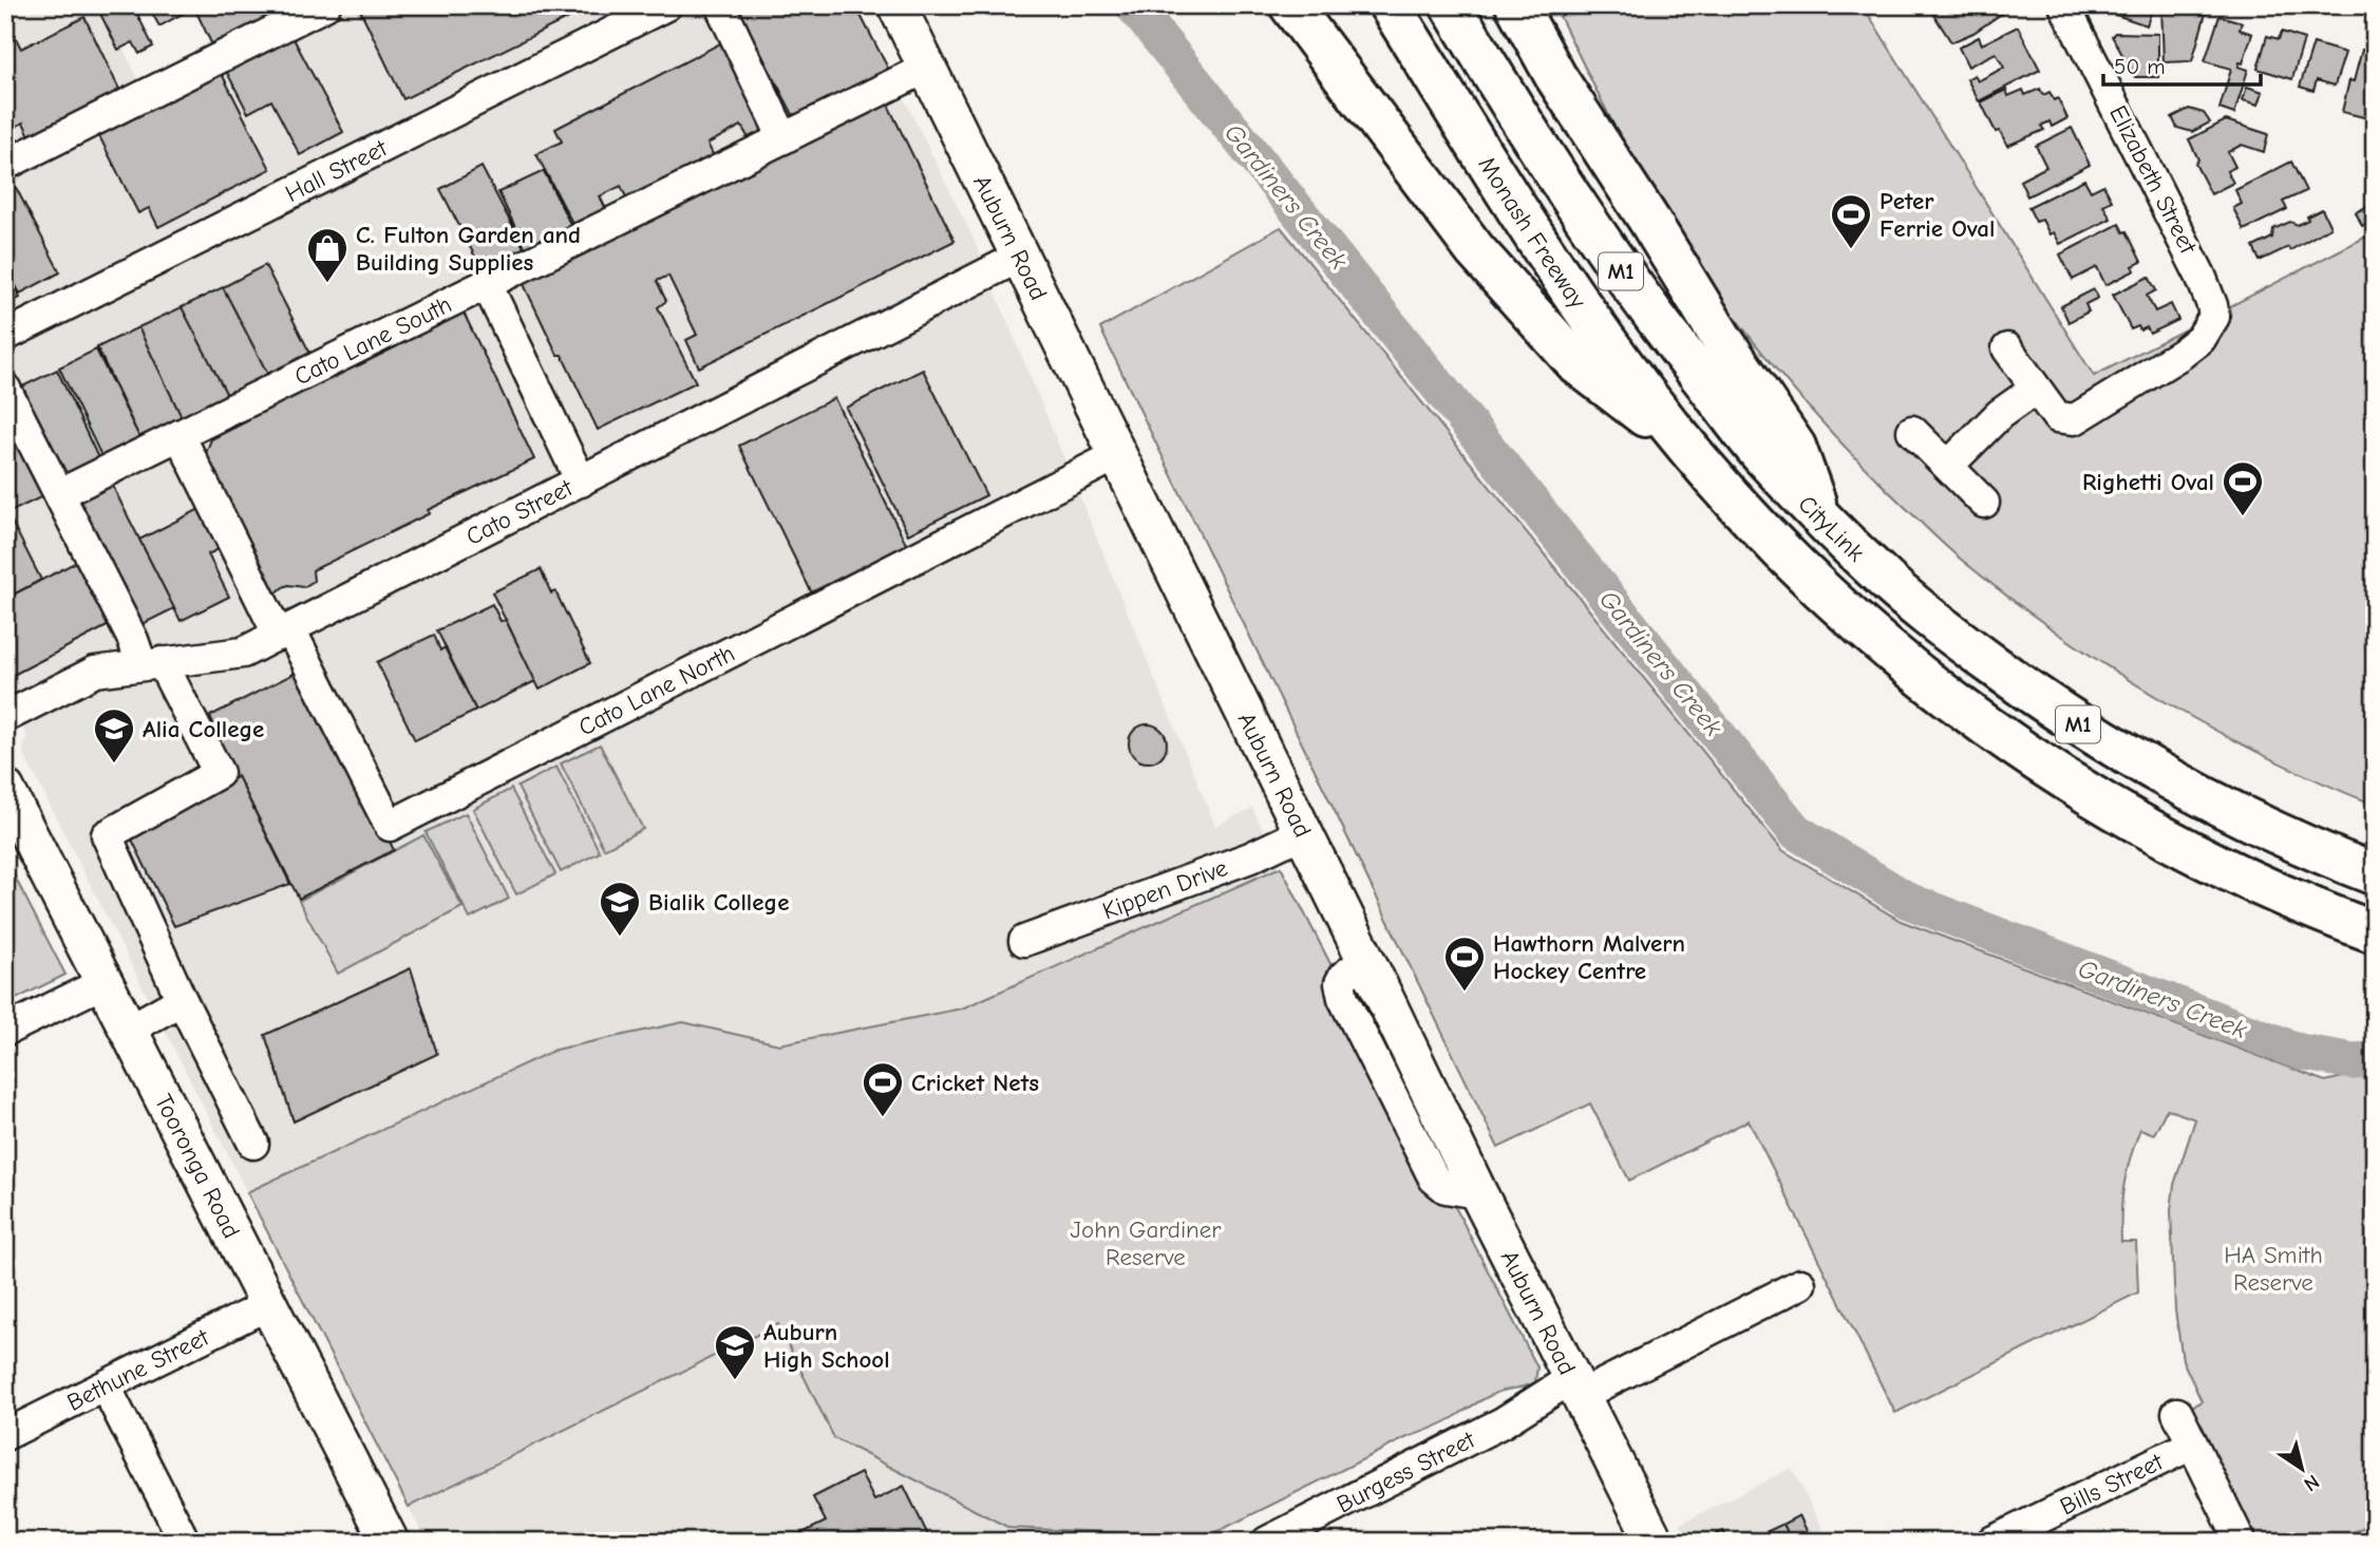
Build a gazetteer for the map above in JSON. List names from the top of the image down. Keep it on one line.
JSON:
{"streets":{"highway":["Monash Freeway","M1","CityLink"],"main road":["Auburn Road","Tooronga Road"],"street":["Hall Street","Elizabeth Street","Cato Lane South","Cato Street","Cato Lane North","Kippen Drive","Bethune Street","Burgess Street","Bills Street"]},"crossings":[["Monash Freeway","M1"],["Auburn Road","Cato Lane South"],["Auburn Road","Cato Street"],["Auburn Road","Cato Lane North"],["Auburn Road","Kippen Drive"],["Auburn Road","Burgess Street"],["Cato Street","Cato Lane North"],["Tooronga Road","Bethune Street"]],"water":["Gardiners Creek"],"parks":["John Gardiner Reserve","HA Smith Reserve"],"places":{"sports":["Peter Ferrie Oval","Righetti Oval","Hawthorn Malvern Hockey Centre","Cricket Nets"],"shop":["C. Fulton Garden and Building Supplies"],"school or university":["Alia College","Bialik College","Auburn High School"]},"scale_bar":"50 m","north":"bottom right"}
